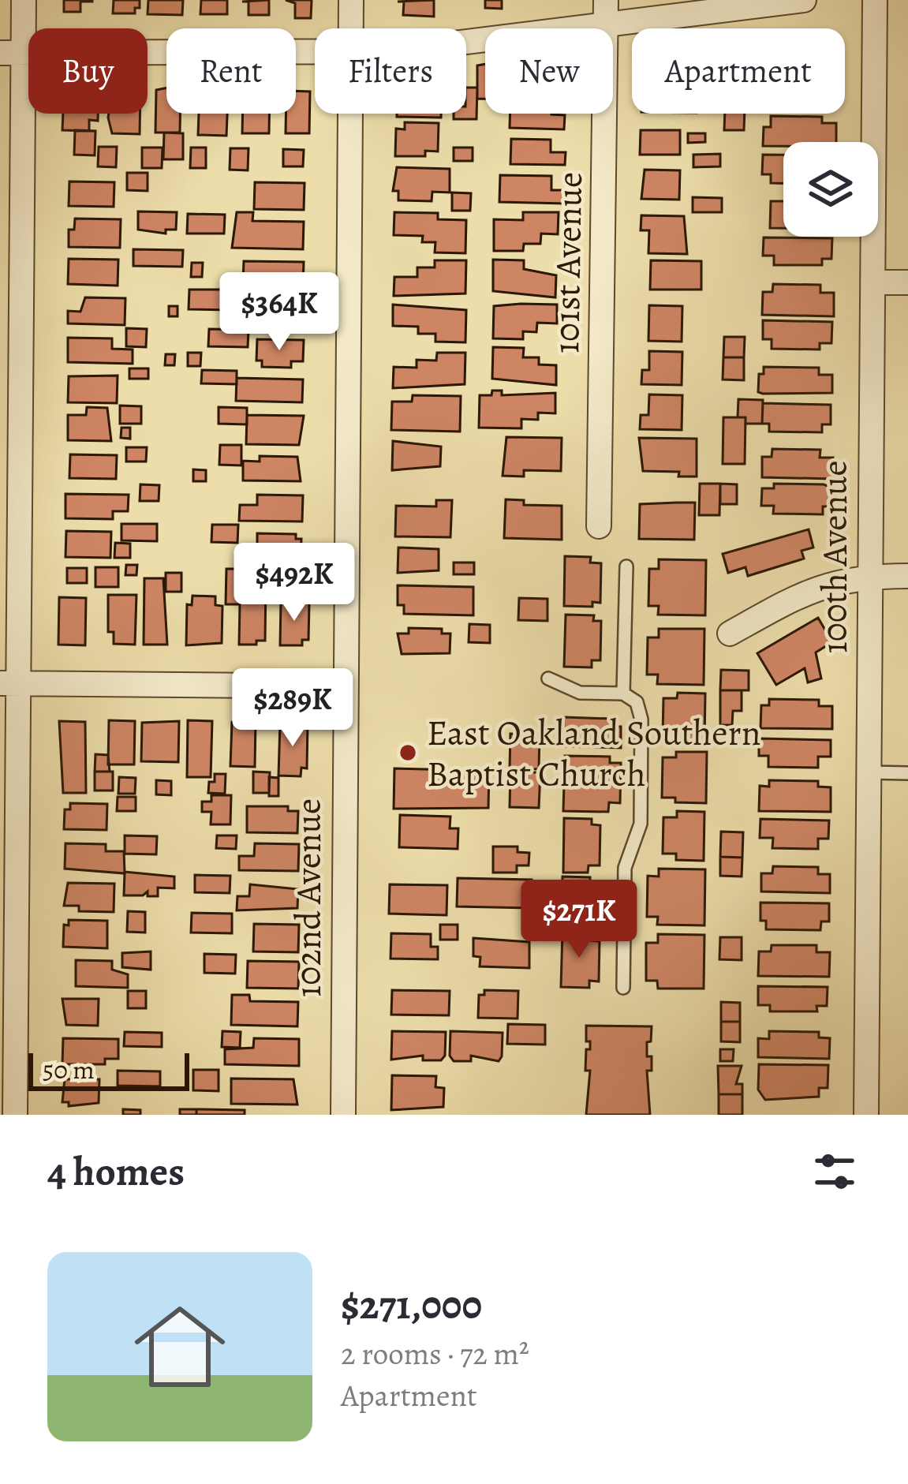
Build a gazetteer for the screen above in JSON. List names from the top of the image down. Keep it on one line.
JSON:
{"streets":{"street":["101st Avenue","100th Avenue","102nd Avenue"]},"places":["East Oakland Southern Baptist Church"],"scale_bar":"50 m","page":{"chip":["Buy","Rent","Filters","New","Apartment"],"price":["$364K","$492K","$289K","$271K"],"scale":"50 m","heading":"4 homes","list":[{"name":"$271,000","note":"2 rooms · 72 m² · Apartment"}]}}
